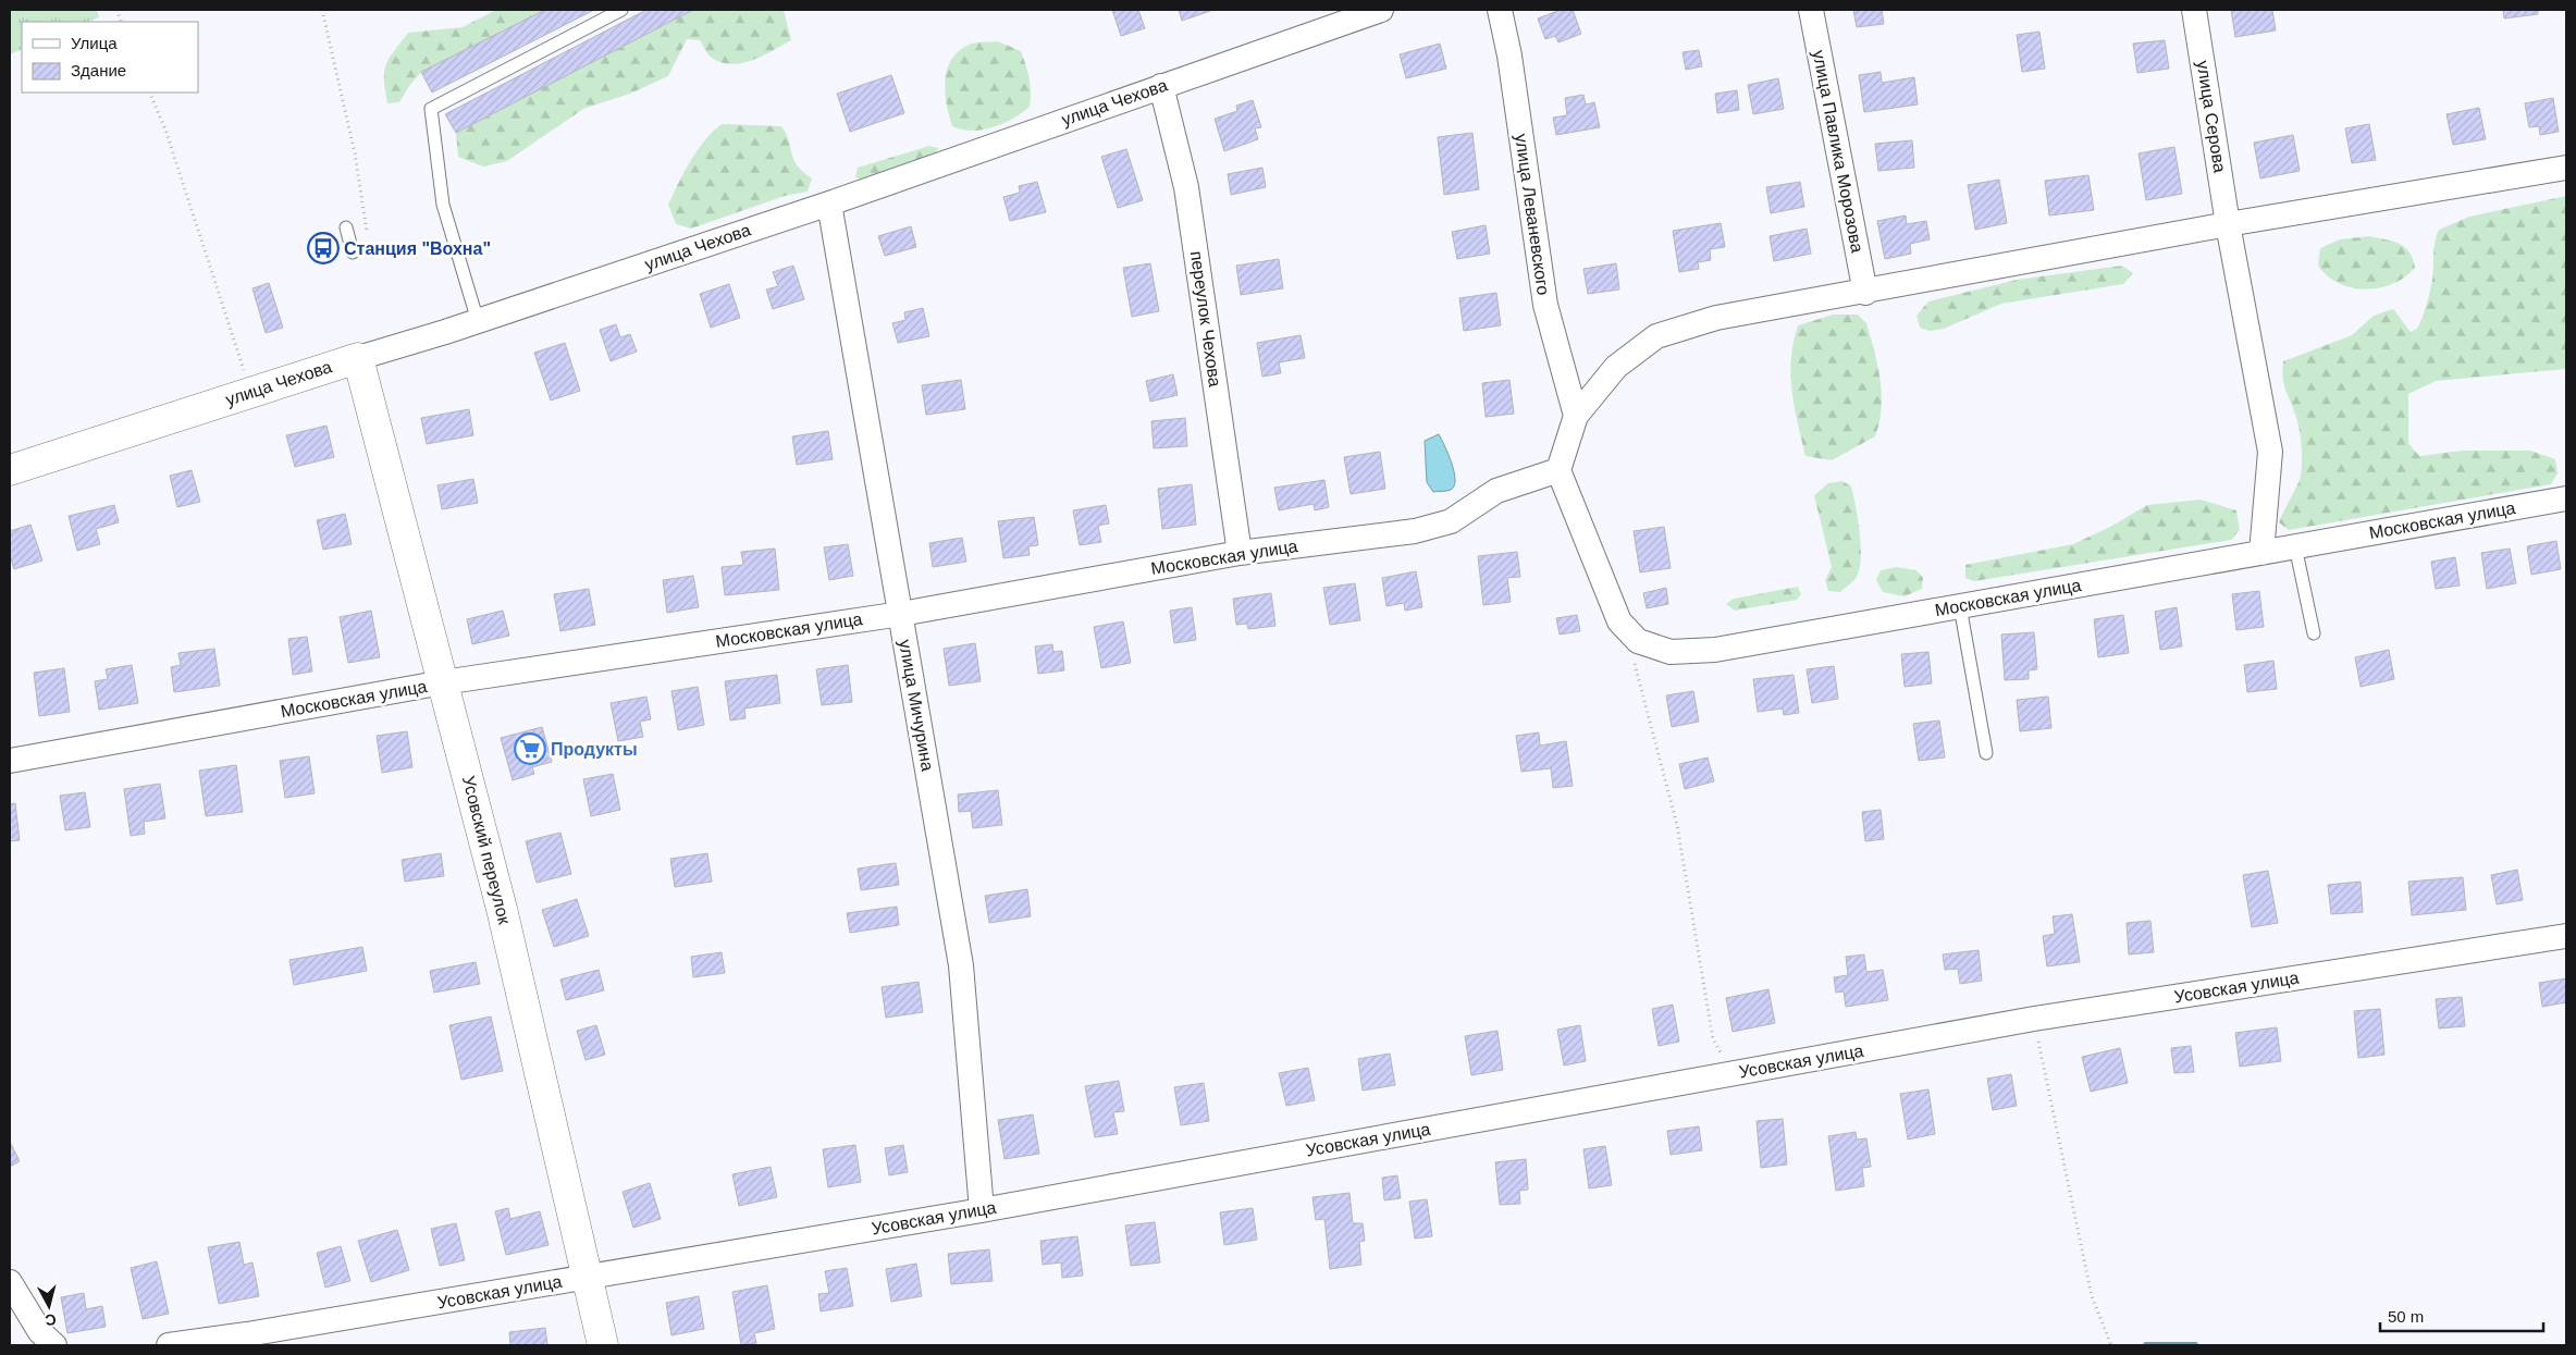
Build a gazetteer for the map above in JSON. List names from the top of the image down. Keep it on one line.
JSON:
{"streets":{"street":["улица Чехова","улица Серова","улица Павлика Морозова","улица Леваневского","переулок Чехова","Московская улица","улица Мичурина","Усовский переулок","Усовская улица"]},"crossings":[["улица Чехова","переулок Чехова"],["улица Чехова","улица Мичурина"],["улица Чехова","Усовский переулок"],["улица Серова","Московская улица"],["переулок Чехова","Московская улица"],["Московская улица","улица Мичурина"],["Московская улица","Усовский переулок"],["улица Мичурина","Усовская улица"],["Усовский переулок","Усовская улица"]],"places":{"bus stop":["Станция \"Вохна\""],"supermarket":["Продукты"]},"legend":["Улица","Здание"],"scale_bar":"50 m","north":"bottom"}
